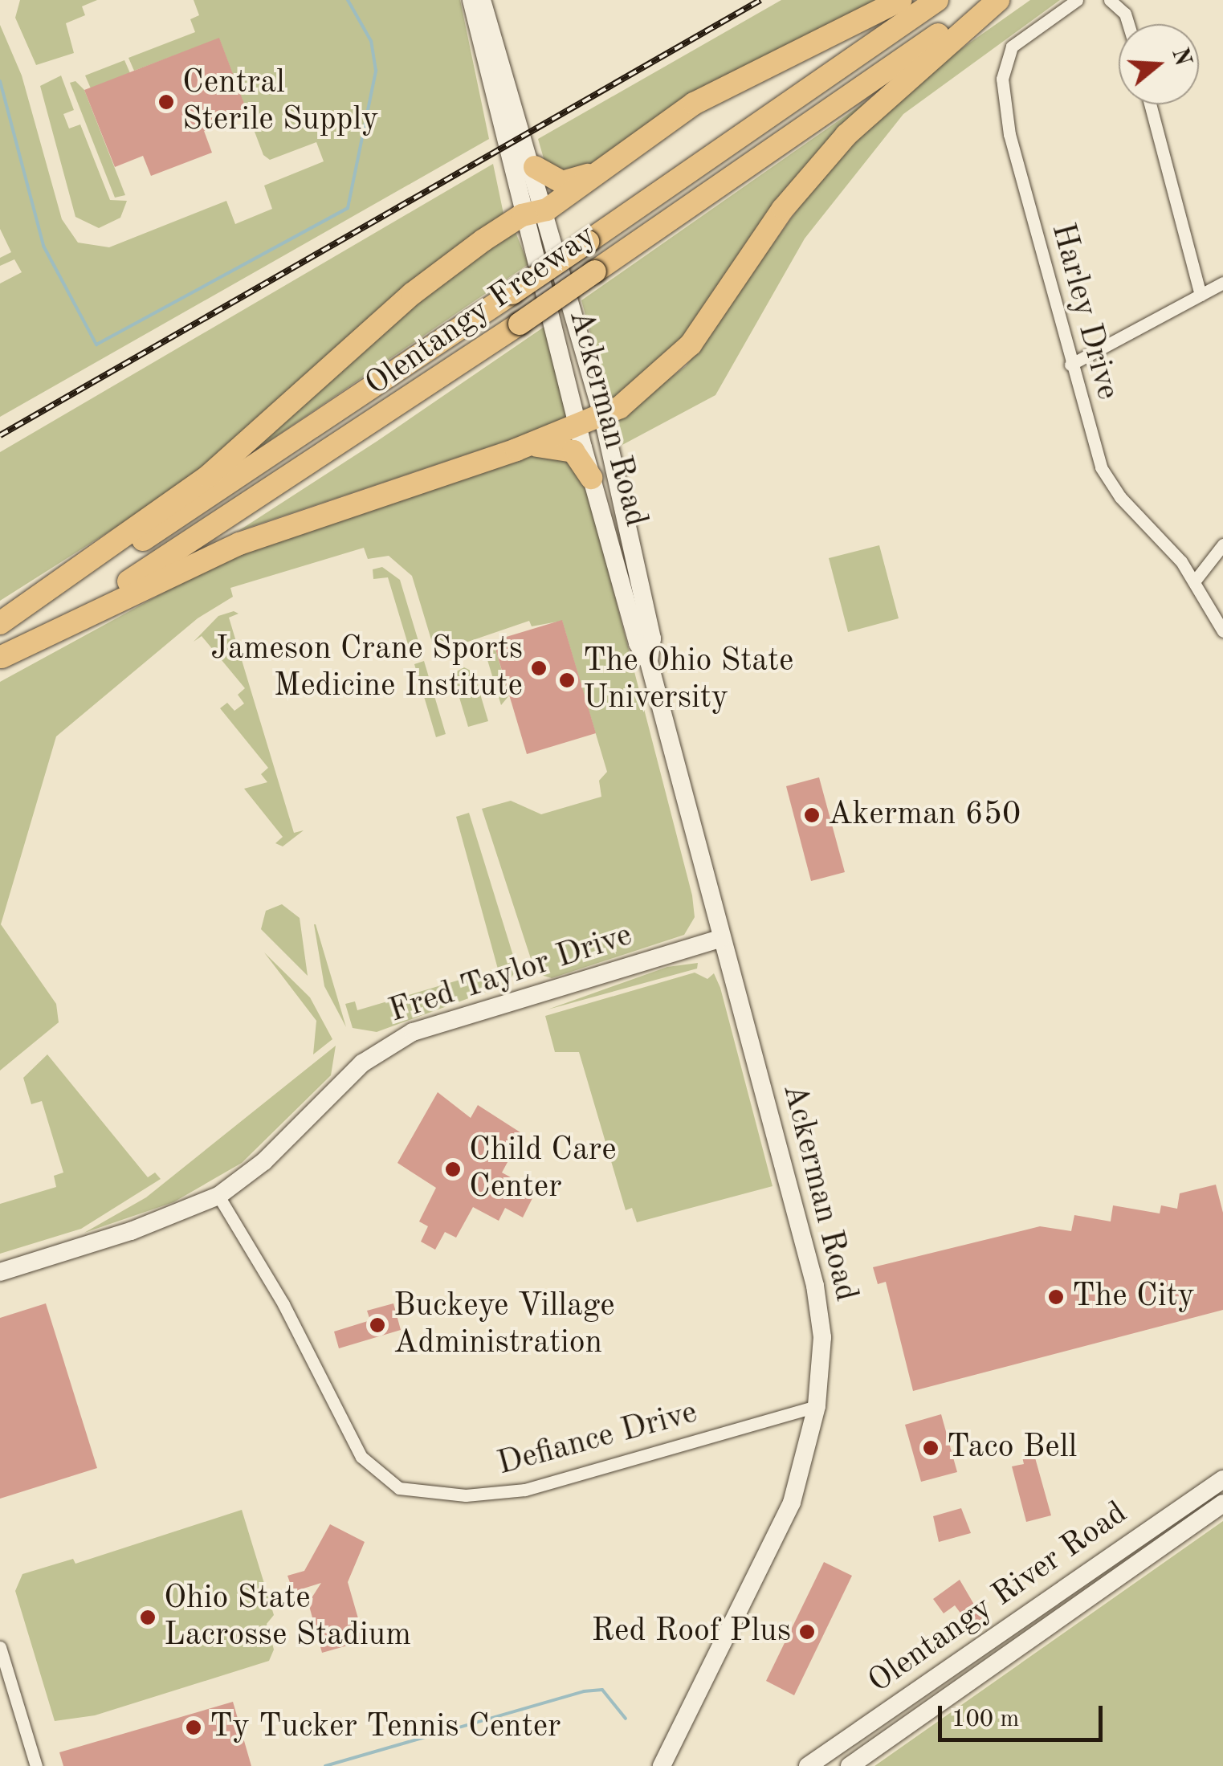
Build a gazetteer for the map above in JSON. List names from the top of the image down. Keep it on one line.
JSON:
{"streets":{"highway":["Olentangy Freeway"],"main road":["Ackerman Road","Fred Taylor Drive","Olentangy River Road"],"street":["Harley Drive","Defiance Drive"]},"crossings":[["Ackerman Road","Fred Taylor Drive"],["Ackerman Road","Defiance Drive"],["Fred Taylor Drive","Defiance Drive"]],"places":["Central Sterile Supply","Jameson Crane Sports Medicine Institute","The Ohio State University","Akerman 650","Child Care Center","The City","Buckeye Village Administration","Taco Bell","Ohio State Lacrosse Stadium","Red Roof Plus","Ty Tucker Tennis Center"],"scale_bar":"100 m","north":"right"}
